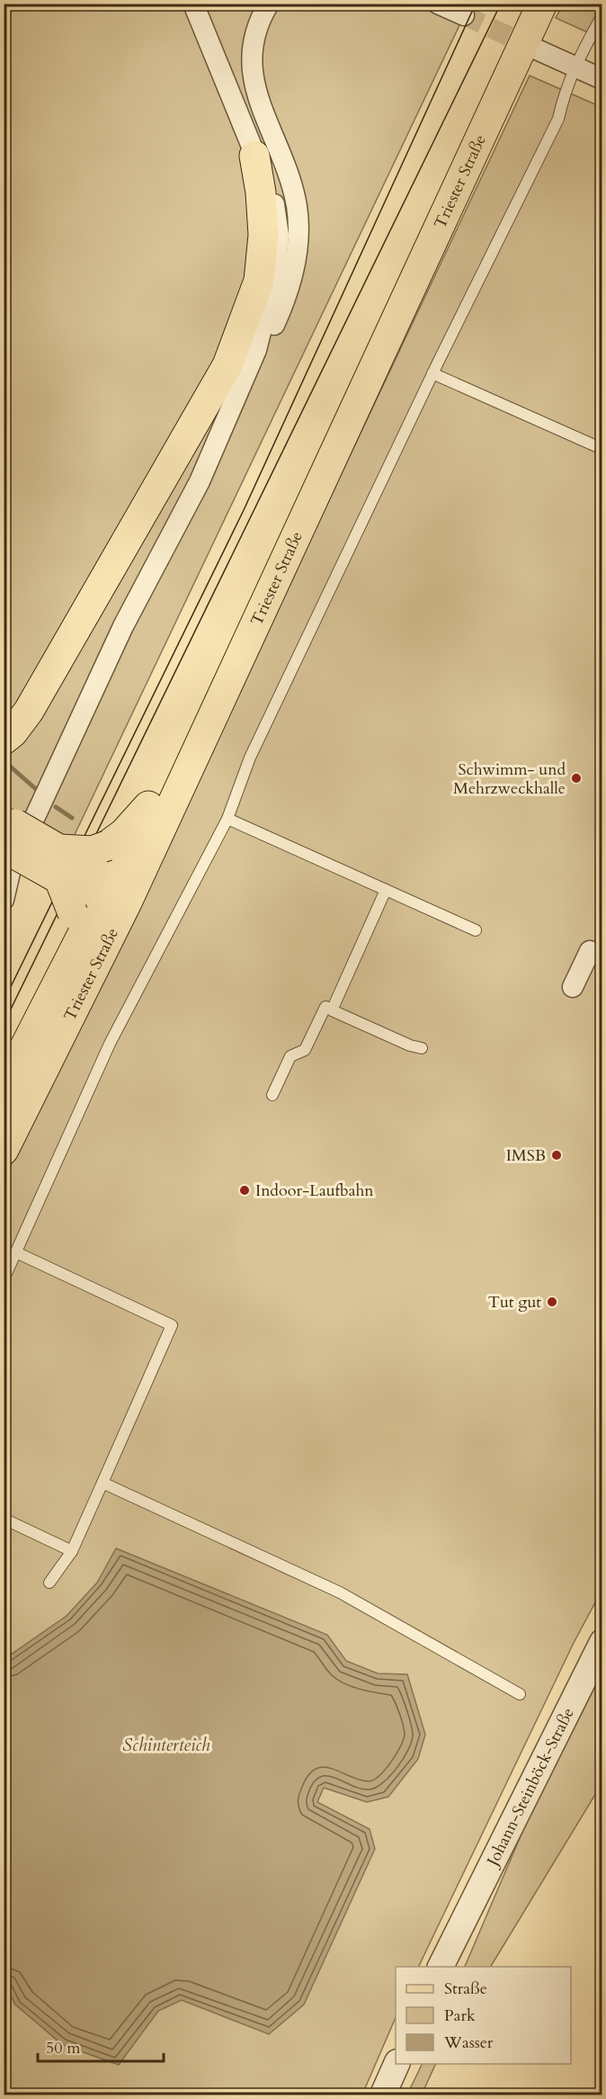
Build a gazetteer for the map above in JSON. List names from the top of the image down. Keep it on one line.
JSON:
{"streets":{"main road":["Triester Straße"],"street":["Johann-Steinböck-Straße"]},"water":["Schinterteich"],"places":["Schwimm- und Mehrzweckhalle","IMSB","Indoor-Laufbahn","Tut gut"],"legend":["Straße","Park","Wasser"],"scale_bar":"50 m"}
